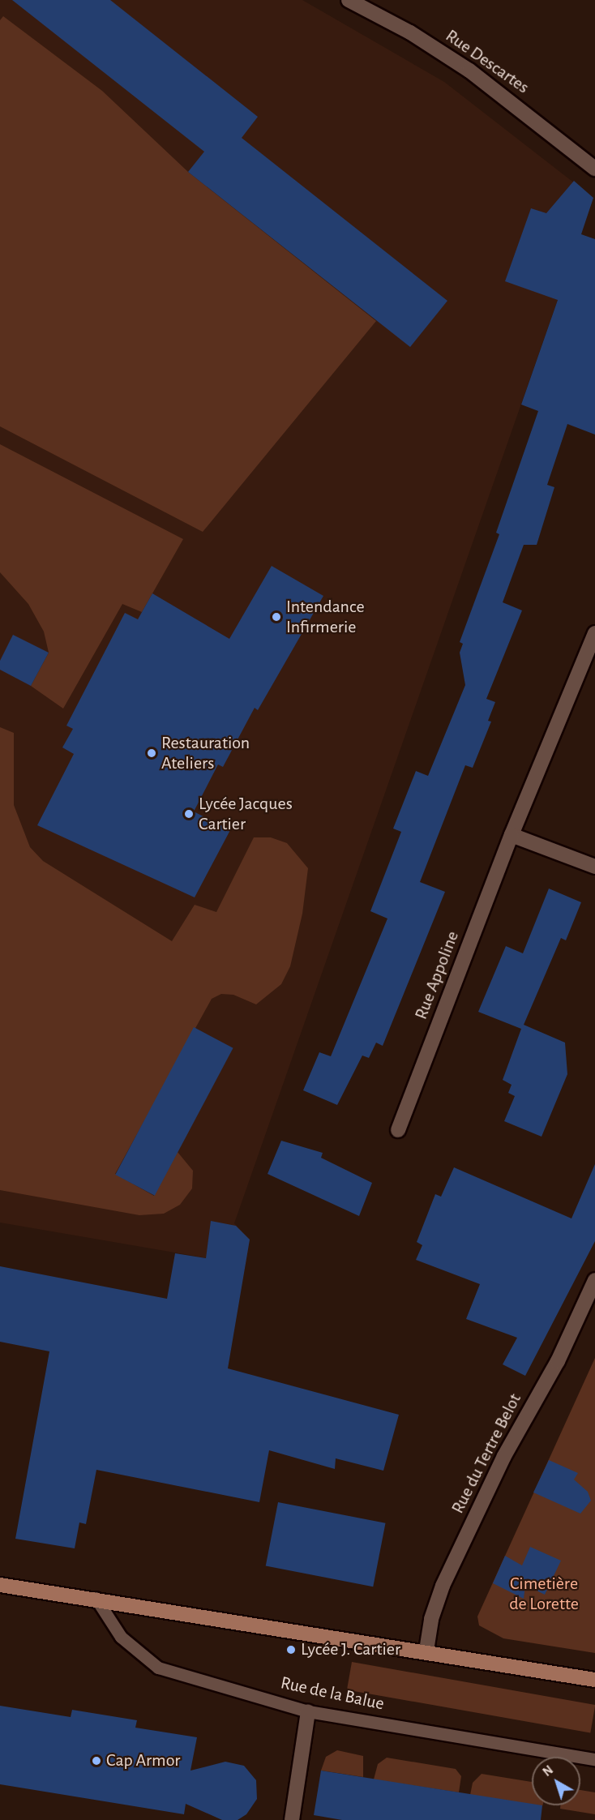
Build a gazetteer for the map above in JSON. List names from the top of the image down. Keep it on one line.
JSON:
{"streets":{"street":["Rue Descartes","Rue Appoline","Rue du Tertre Belot"],"lane":["Rue de la Balue"]},"parks":["Cimetière de Lorette"],"places":["Intendance Infirmerie","Restauration Ateliers","Lycée Jacques Cartier","Lycée J. Cartier","Cap Armor"],"north":"top left"}
